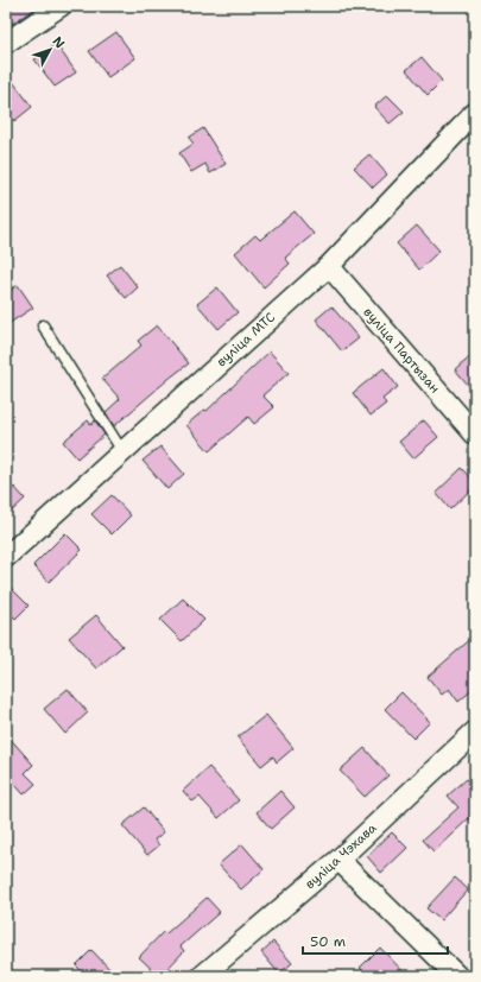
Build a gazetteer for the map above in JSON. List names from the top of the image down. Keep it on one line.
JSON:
{"streets":{"street":["вуліца МТС","вуліца Партызан","вуліца Чэхава"]},"crossings":[["вуліца МТС","вуліца Партызан"]],"scale_bar":"50 m","north":"top right"}
